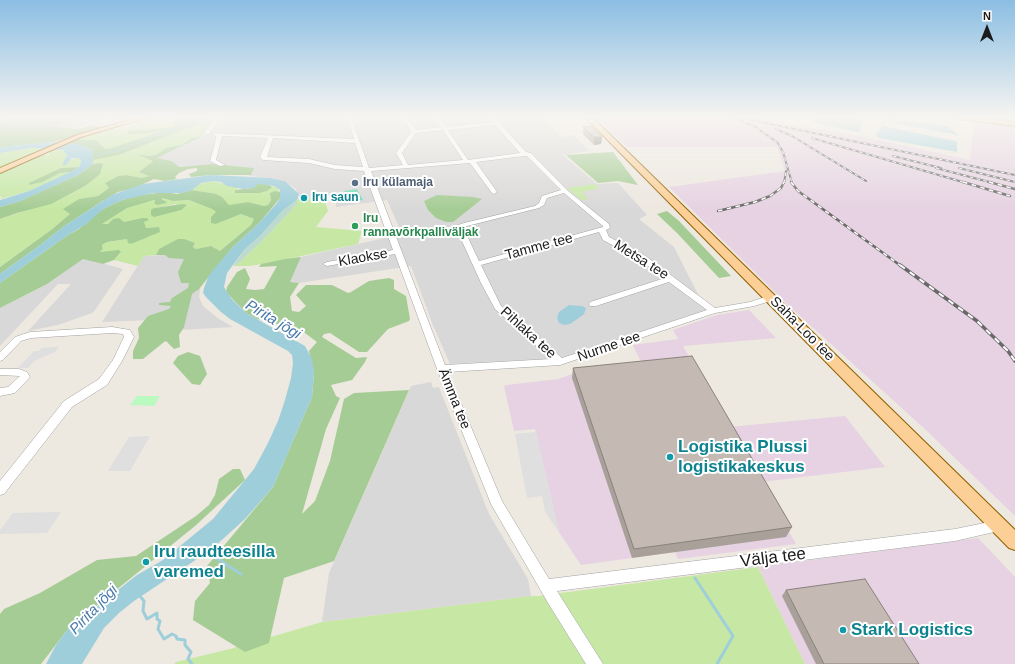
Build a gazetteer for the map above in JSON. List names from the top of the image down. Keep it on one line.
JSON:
{"streets":{"main road":["Saha-Loo tee"],"street":["Tamme tee","Klaokse","Metsa tee","Pihlaka tee","Nurme tee","Ämma tee","Välja tee"]},"crossings":[["Tamme tee","Metsa tee"],["Tamme tee","Pihlaka tee"],["Klaokse","Ämma tee"],["Metsa tee","Pihlaka tee"],["Metsa tee","Nurme tee"],["Saha-Loo tee","Nurme tee"],["Saha-Loo tee","Välja tee"],["Pihlaka tee","Nurme tee"],["Nurme tee","Ämma tee"],["Ämma tee","Välja tee"]],"water":["Pirita jõgi"],"places":["Iru külamaja","Iru saun","Iru rannavõrkpalliväljak","Logistika Plussi logistikakeskus","Iru raudteesilla varemed","Stark Logistics"],"north":"top"}
